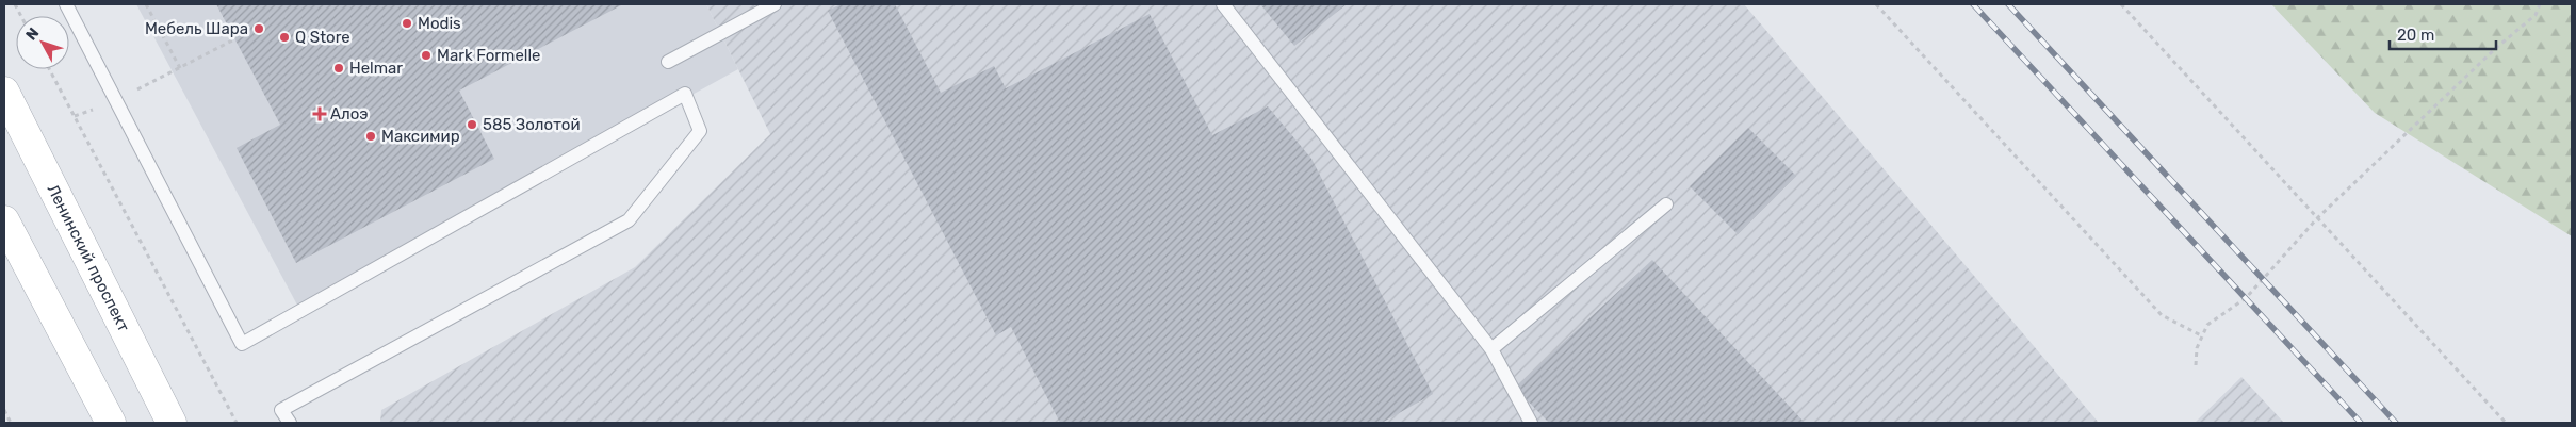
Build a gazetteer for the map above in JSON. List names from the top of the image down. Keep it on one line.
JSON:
{"streets":{"main road":["Ленинский проспект"]},"places":{"other":["Modis","Мебель Шара","Q Store","Mark Formelle","Helmar","585 Золотой","Максимир"],"health":["Алоэ"]},"scale_bar":"20 m","north":"top left"}
